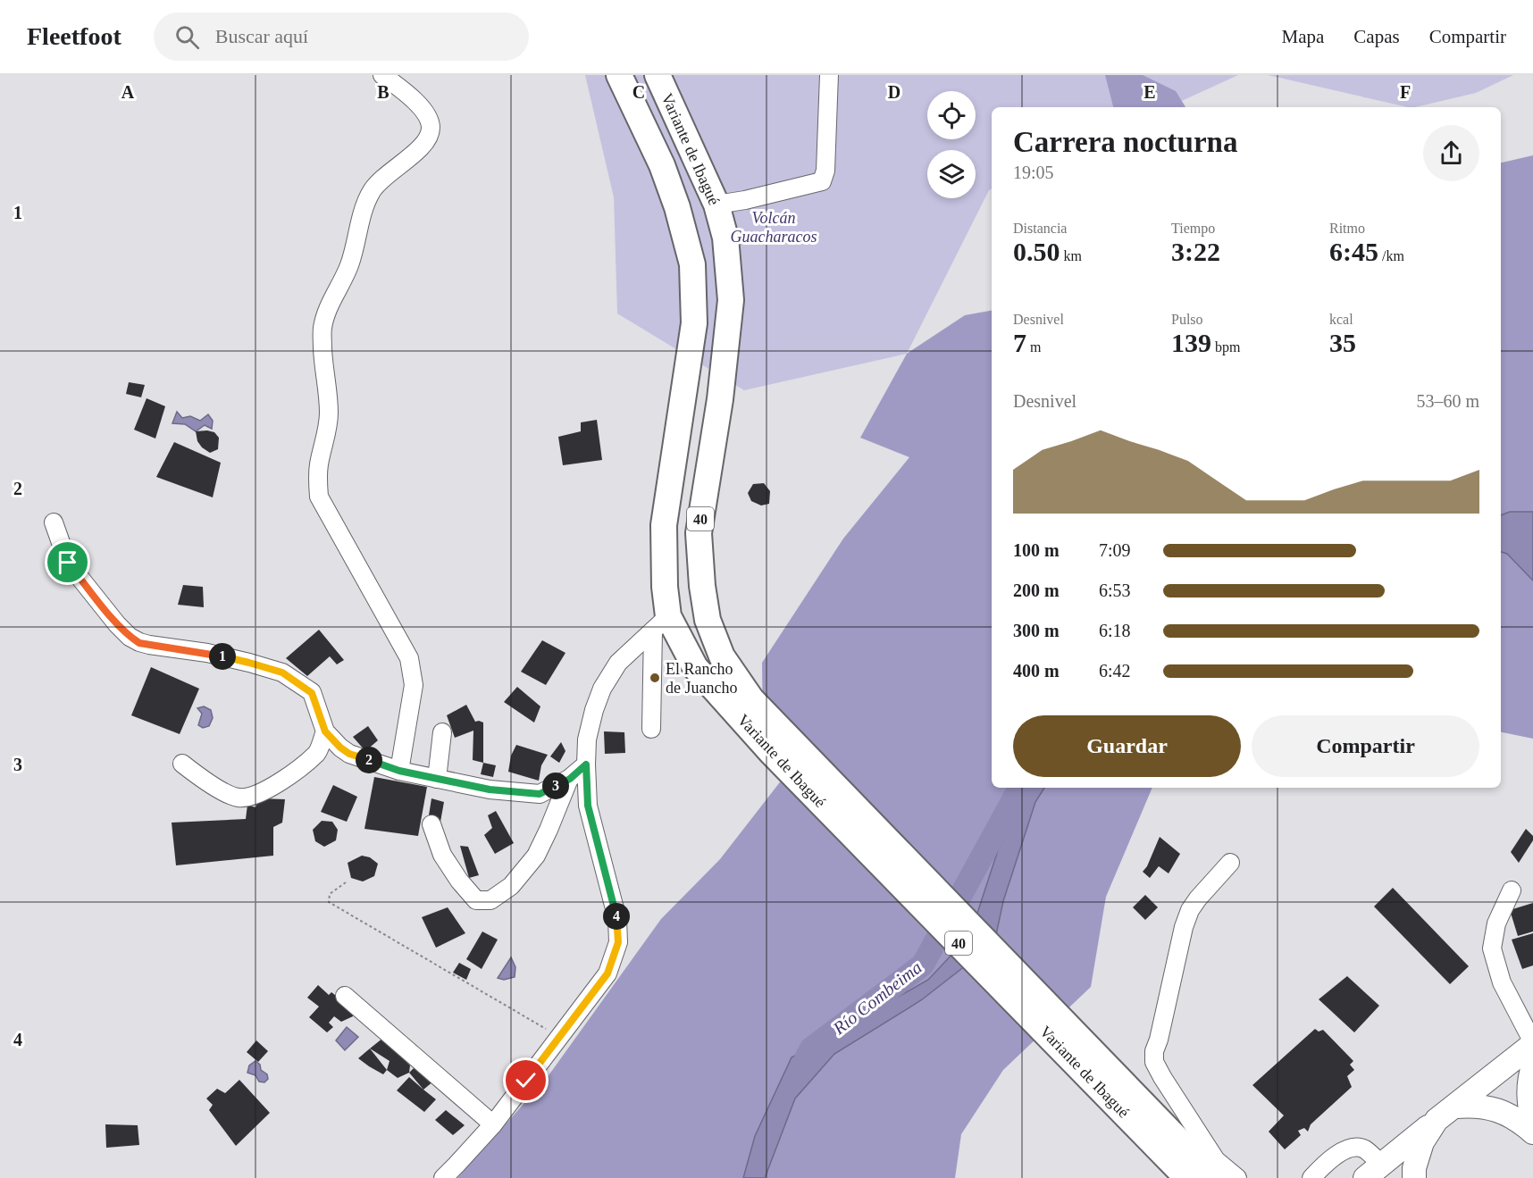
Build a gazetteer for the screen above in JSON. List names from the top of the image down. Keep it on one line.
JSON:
{"streets":{"highway":["Variante de Ibagué","40"]},"water":["Río Combeima"],"parks":["Volcán Guacharacos"],"places":["El Rancho de Juancho"],"page":{"header":"Fleetfoot","search":"Buscar aquí","nav":["Mapa","Capas","Compartir"],"heading":["Carrera nocturna","19:05"],"stats":[["Distancia","0.50 km"],["Tiempo","3:22"],["Ritmo","6:45 /km"],["Desnivel","7 m"],["Pulso","139 bpm"],["kcal","35"]],"chart":["Desnivel","53–60 m"],"list":[{"name":"100 m","note":"7:09"},{"name":"200 m","note":"6:53"},{"name":"300 m","note":"6:18"},{"name":"400 m","note":"6:42"}],"pins":["1","2","3","4"],"buttons":["Guardar","Compartir"]},"grid":{"columns":["A","B","C","D","E","F"],"rows":["1","2","3","4"]}}
